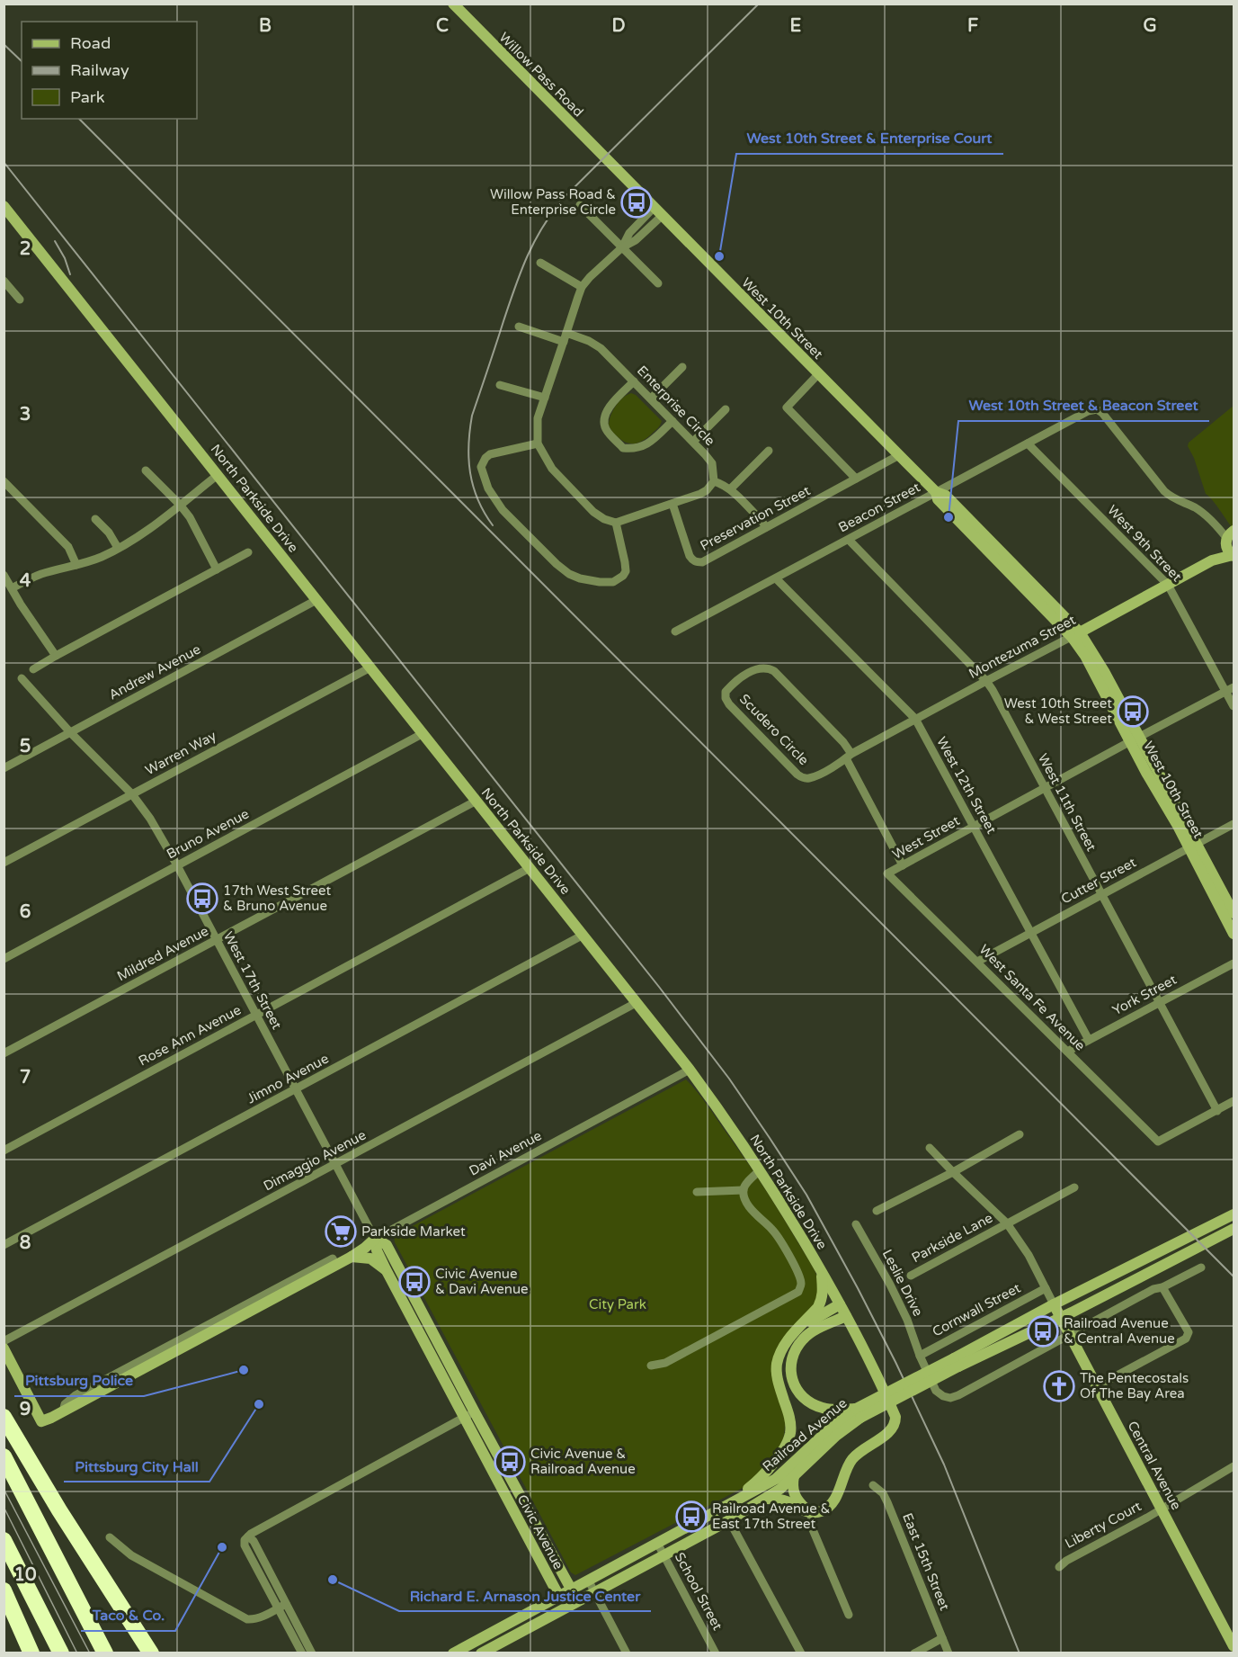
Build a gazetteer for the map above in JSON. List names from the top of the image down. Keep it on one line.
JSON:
{"streets":{"street":["Willow Pass Road","West 10th Street","Enterprise Circle","North Parkside Drive","Beacon Street","Preservation Street","West 9th Street","Montezuma Street","Andrew Avenue","Scudero Circle","Warren Way","West 12th Street","West 11th Street","Bruno Avenue","West Street","Cutter Street","Mildred Avenue","West 17th Street","York Street","West Santa Fe Avenue","Rose Ann Avenue","Jimno Avenue","Davi Avenue","Dimaggio Avenue","Parkside Lane","Leslie Drive","Cornwall Street","Railroad Avenue","Central Avenue","Liberty Court","Civic Avenue","East 15th Street","School Street"]},"crossings":[["Willow Pass Road","West 10th Street"],["West 10th Street","Beacon Street"],["West 10th Street","Preservation Street"],["West 10th Street","Montezuma Street"],["West 10th Street","West Street"],["West 10th Street","Cutter Street"],["North Parkside Drive","Andrew Avenue"],["North Parkside Drive","Warren Way"],["North Parkside Drive","Bruno Avenue"],["North Parkside Drive","Mildred Avenue"],["North Parkside Drive","Rose Ann Avenue"],["North Parkside Drive","Jimno Avenue"],["North Parkside Drive","Davi Avenue"],["North Parkside Drive","Dimaggio Avenue"],["Beacon Street","West 9th Street"],["Beacon Street","Montezuma Street"],["Beacon Street","West 12th Street"],["Beacon Street","West 11th Street"],["West 9th Street","Montezuma Street"],["West 9th Street","West Street"],["Montezuma Street","Scudero Circle"],["Montezuma Street","West 12th Street"],["Montezuma Street","West 11th Street"],["Andrew Avenue","West 17th Street"],["Warren Way","West 17th Street"],["West 12th Street","West Street"],["West 12th Street","Cutter Street"],["West 12th Street","York Street"],["West 11th Street","West Street"],["West 11th Street","Cutter Street"],["West 11th Street","York Street"],["West 11th Street","West Santa Fe Avenue"],["Bruno Avenue","West 17th Street"],["West Street","West Santa Fe Avenue"],["Cutter Street","West Santa Fe Avenue"],["Mildred Avenue","West 17th Street"],["West 17th Street","Rose Ann Avenue"],["West 17th Street","Jimno Avenue"],["West 17th Street","Davi Avenue"],["West 17th Street","Dimaggio Avenue"],["West 17th Street","Civic Avenue"],["York Street","West Santa Fe Avenue"],["Davi Avenue","Civic Avenue"],["Parkside Lane","Central Avenue"],["Leslie Drive","Cornwall Street"],["Leslie Drive","Central Avenue"],["Cornwall Street","Central Avenue"],["Railroad Avenue","Central Avenue"],["Railroad Avenue","Civic Avenue"],["Railroad Avenue","School Street"],["Central Avenue","Liberty Court"]],"parks":["City Park"],"places":{"bus stop":["Willow Pass Road & Enterprise Circle","West 10th Street & West Street","17th West Street & Bruno Avenue","Civic Avenue & Davi Avenue","Railroad Avenue & Central Avenue","Civic Avenue & Railroad Avenue","Railroad Avenue & East 17th Street"],"other":["West 10th Street & Enterprise Court","West 10th Street & Beacon Street","Pittsburg Police","Pittsburg City Hall","Taco & Co.","Richard E. Arnason Justice Center"],"supermarket":["Parkside Market"],"church":["The Pentecostals Of The Bay Area"]},"legend":["Road","Railway","Park"],"grid":{"columns":["B","C","D","E","F","G"],"rows":["2","3","4","5","6","7","8","9","10"]}}
